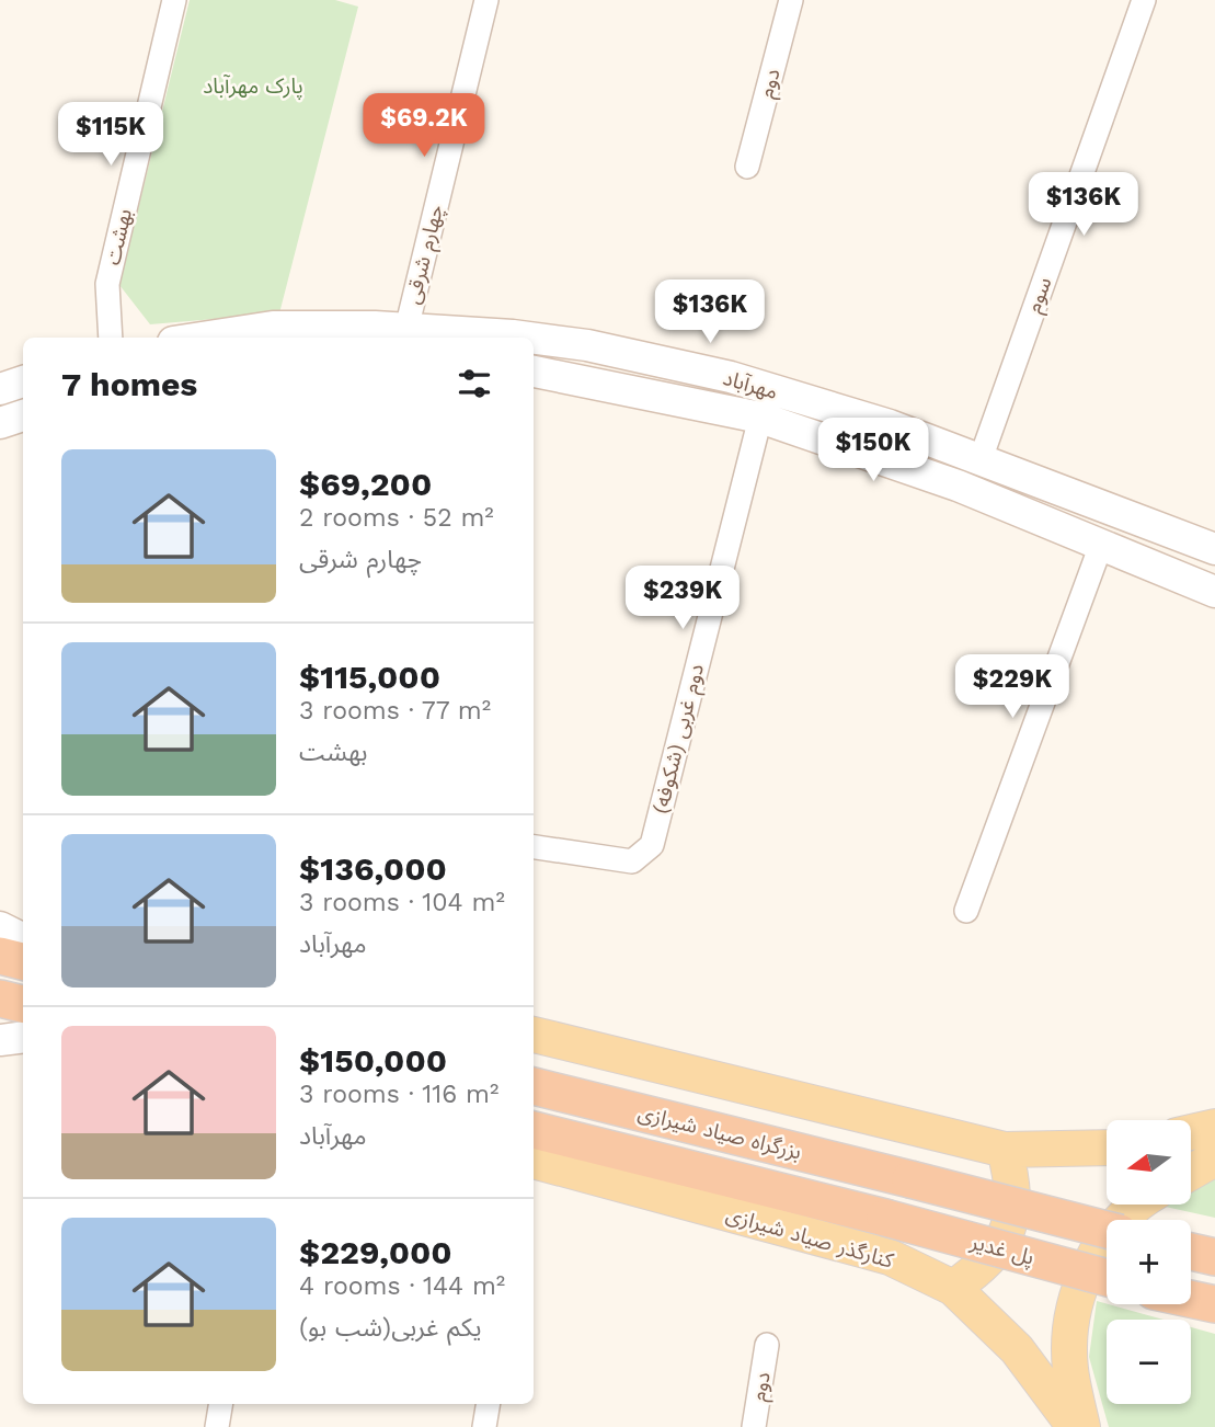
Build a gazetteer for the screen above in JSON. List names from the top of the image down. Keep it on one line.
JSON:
{"streets":{"highway":["بزرگراه صیاد شیرازی","پل غدیر"],"main road":["مهرآباد","کنارگذر صیاد شیرازی"],"street":["دوم","بهشت","چهارم شرقی","سوم","دوم غربی (شکوفه)"]},"crossings":[["چهارم شرقی","مهرآباد"],["سوم","مهرآباد"],["مهرآباد","دوم غربی (شکوفه)"],["بزرگراه صیاد شیرازی","پل غدیر"]],"parks":["پارک مهرآباد"],"north":"left","page":{"price":["$69.2K","$115K","$136K","$136K","$150K","$239K","$229K"],"heading":"7 homes","list":[{"name":"$69,200","note":"2 rooms · 52 m² · چهارم شرقی"},{"name":"$115,000","note":"3 rooms · 77 m² · بهشت"},{"name":"$136,000","note":"3 rooms · 104 m² · مهرآباد"},{"name":"$150,000","note":"3 rooms · 116 m² · مهرآباد"},{"name":"$229,000","note":"4 rooms · 144 m² · یکم غربی(شب بو)"}],"map_buttons":["+","−"]}}
